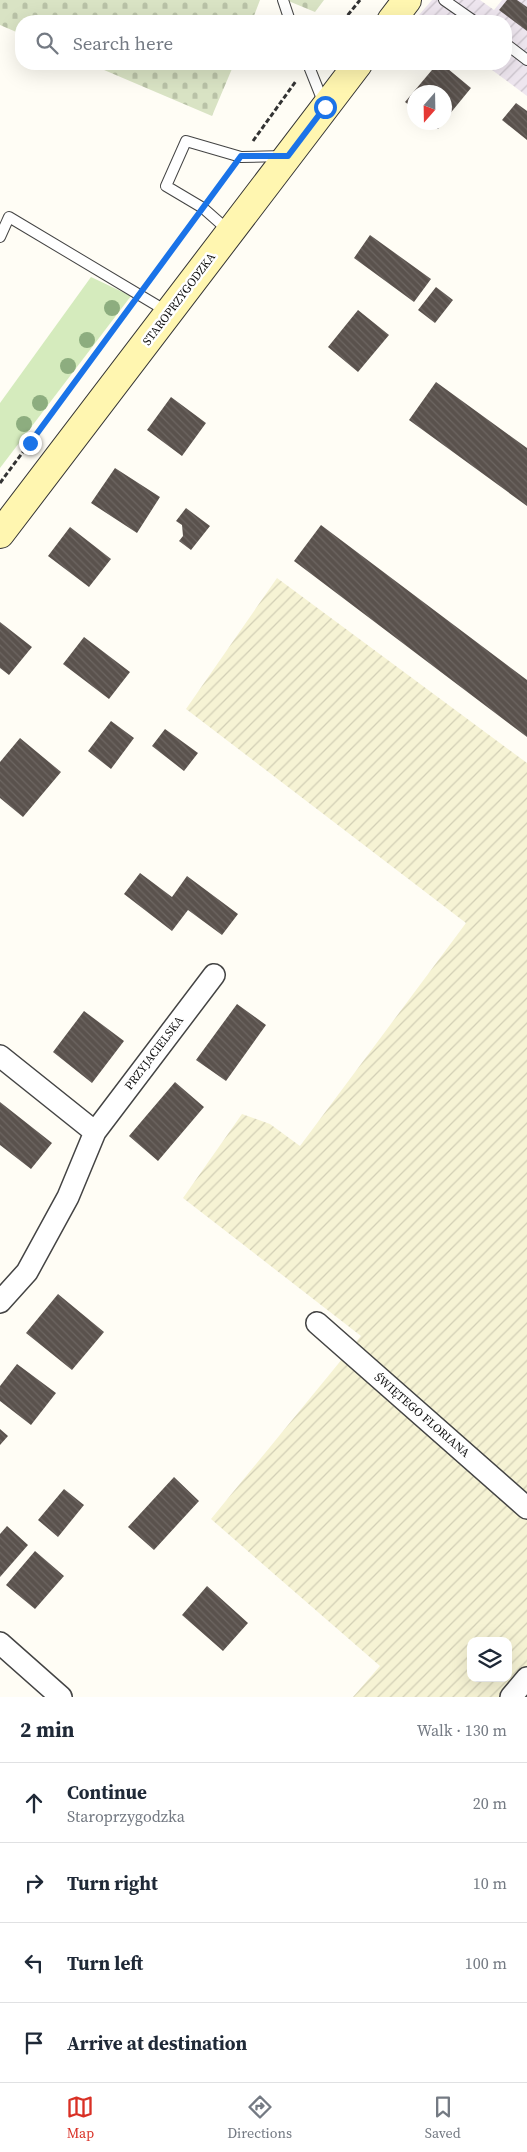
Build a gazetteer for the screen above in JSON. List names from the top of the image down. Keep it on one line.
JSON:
{"streets":{"street":["STAROPRZYGODZKA","PRZYJACIELSKA","ŚWIĘTEGO FLORIANA"]},"north":"bottom","page":{"search":"Search here","heading":["2 min","Walk · 130 m"],"list":[["Continue","Staroprzygodzka","20 m"],["Turn right","10 m"],["Turn left","100 m"],"Arrive at destination"],"nav":["Map","Directions","Saved"]}}
